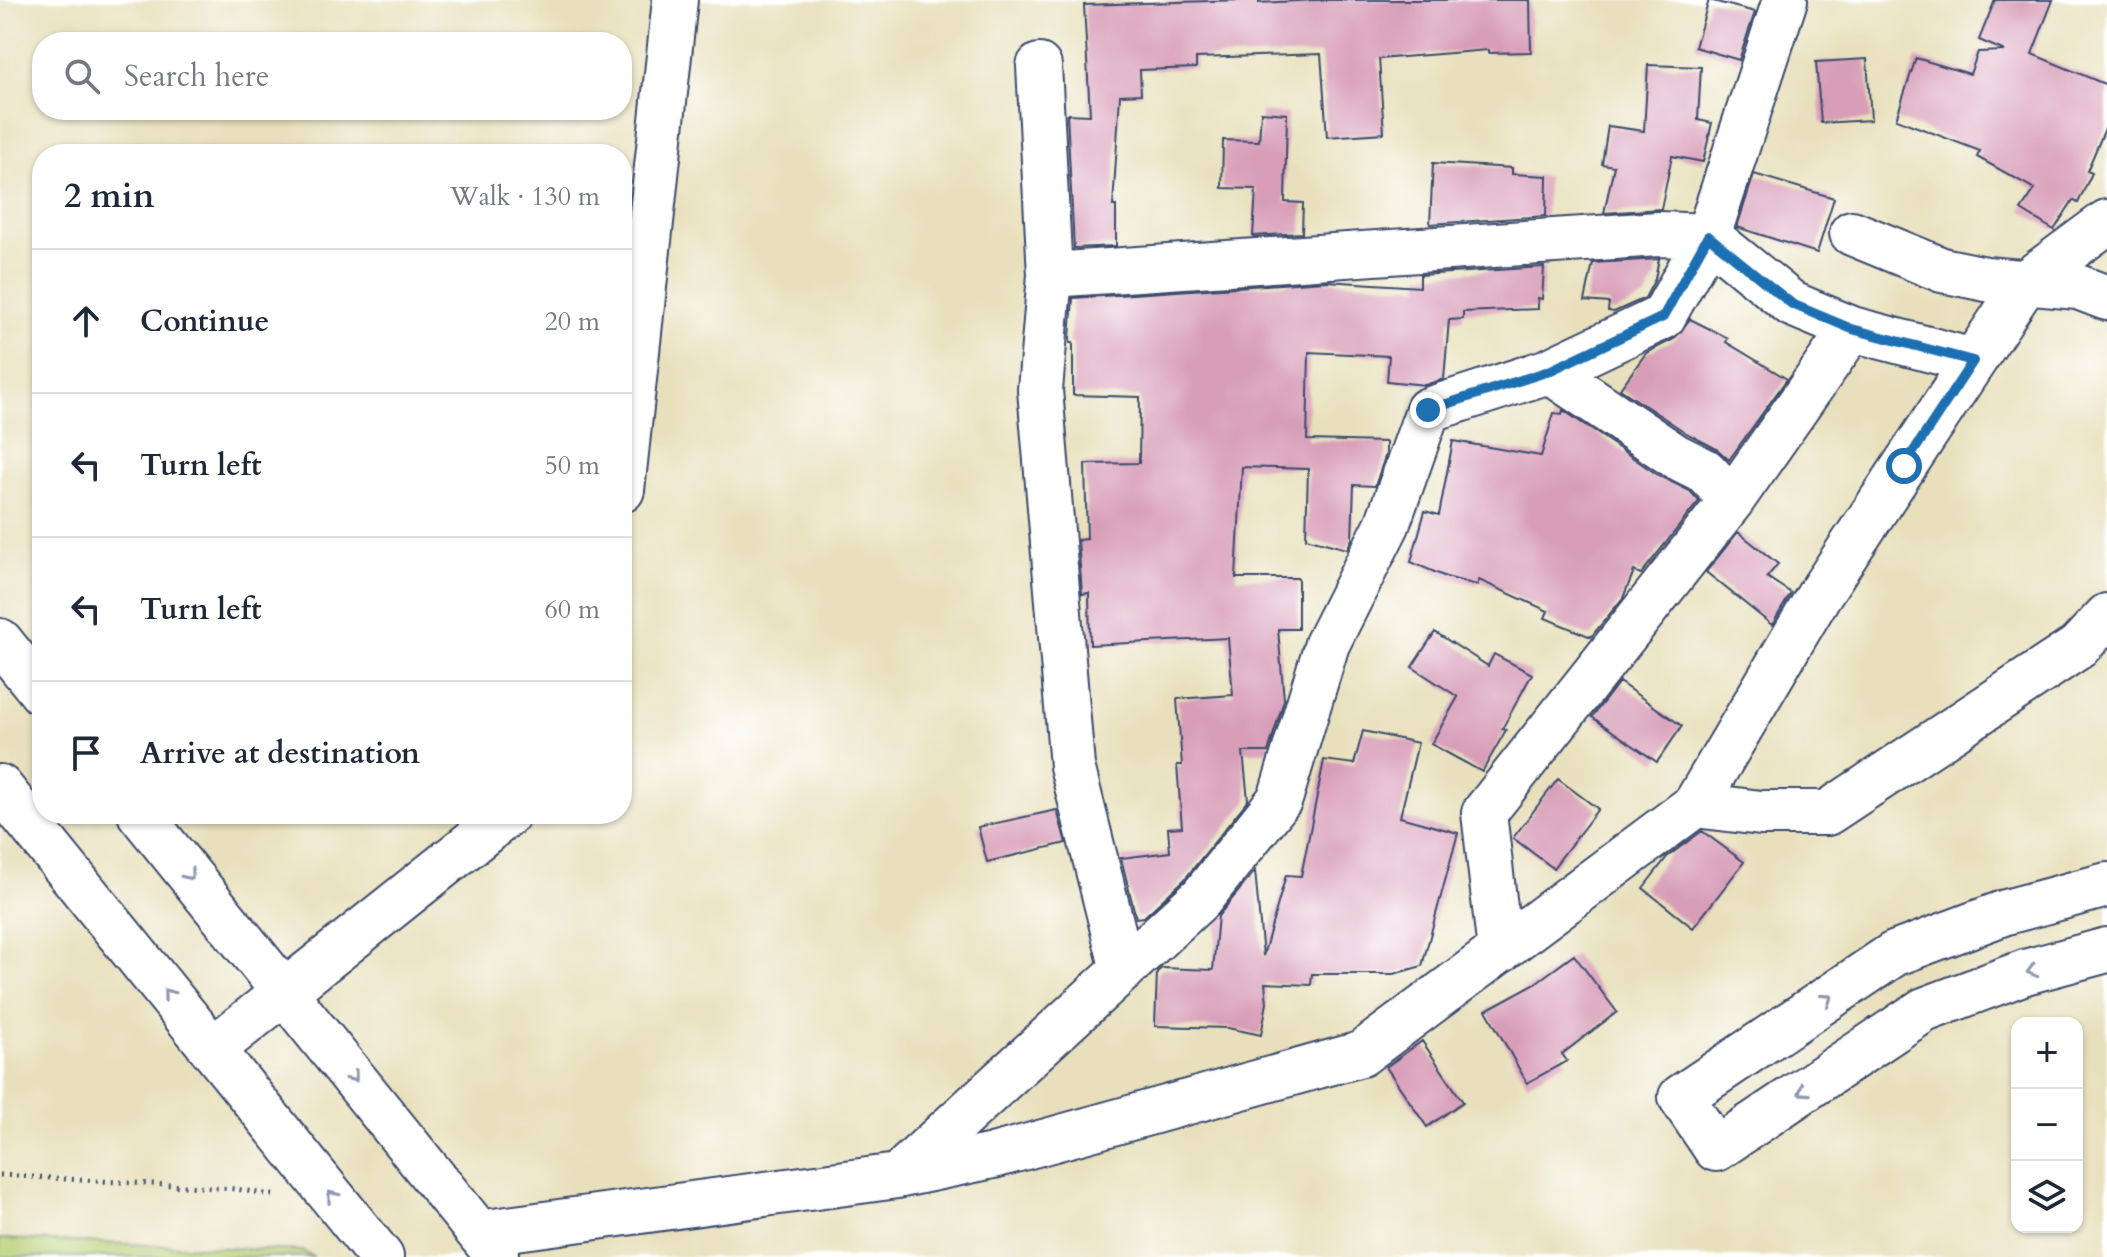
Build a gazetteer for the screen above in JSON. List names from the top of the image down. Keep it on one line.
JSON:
{"page":{"search":"Search here","heading":["2 min","Walk · 130 m"],"list":[["Continue","20 m"],["Turn left","50 m"],["Turn left","60 m"],"Arrive at destination"],"map_buttons":["+","−"]}}
